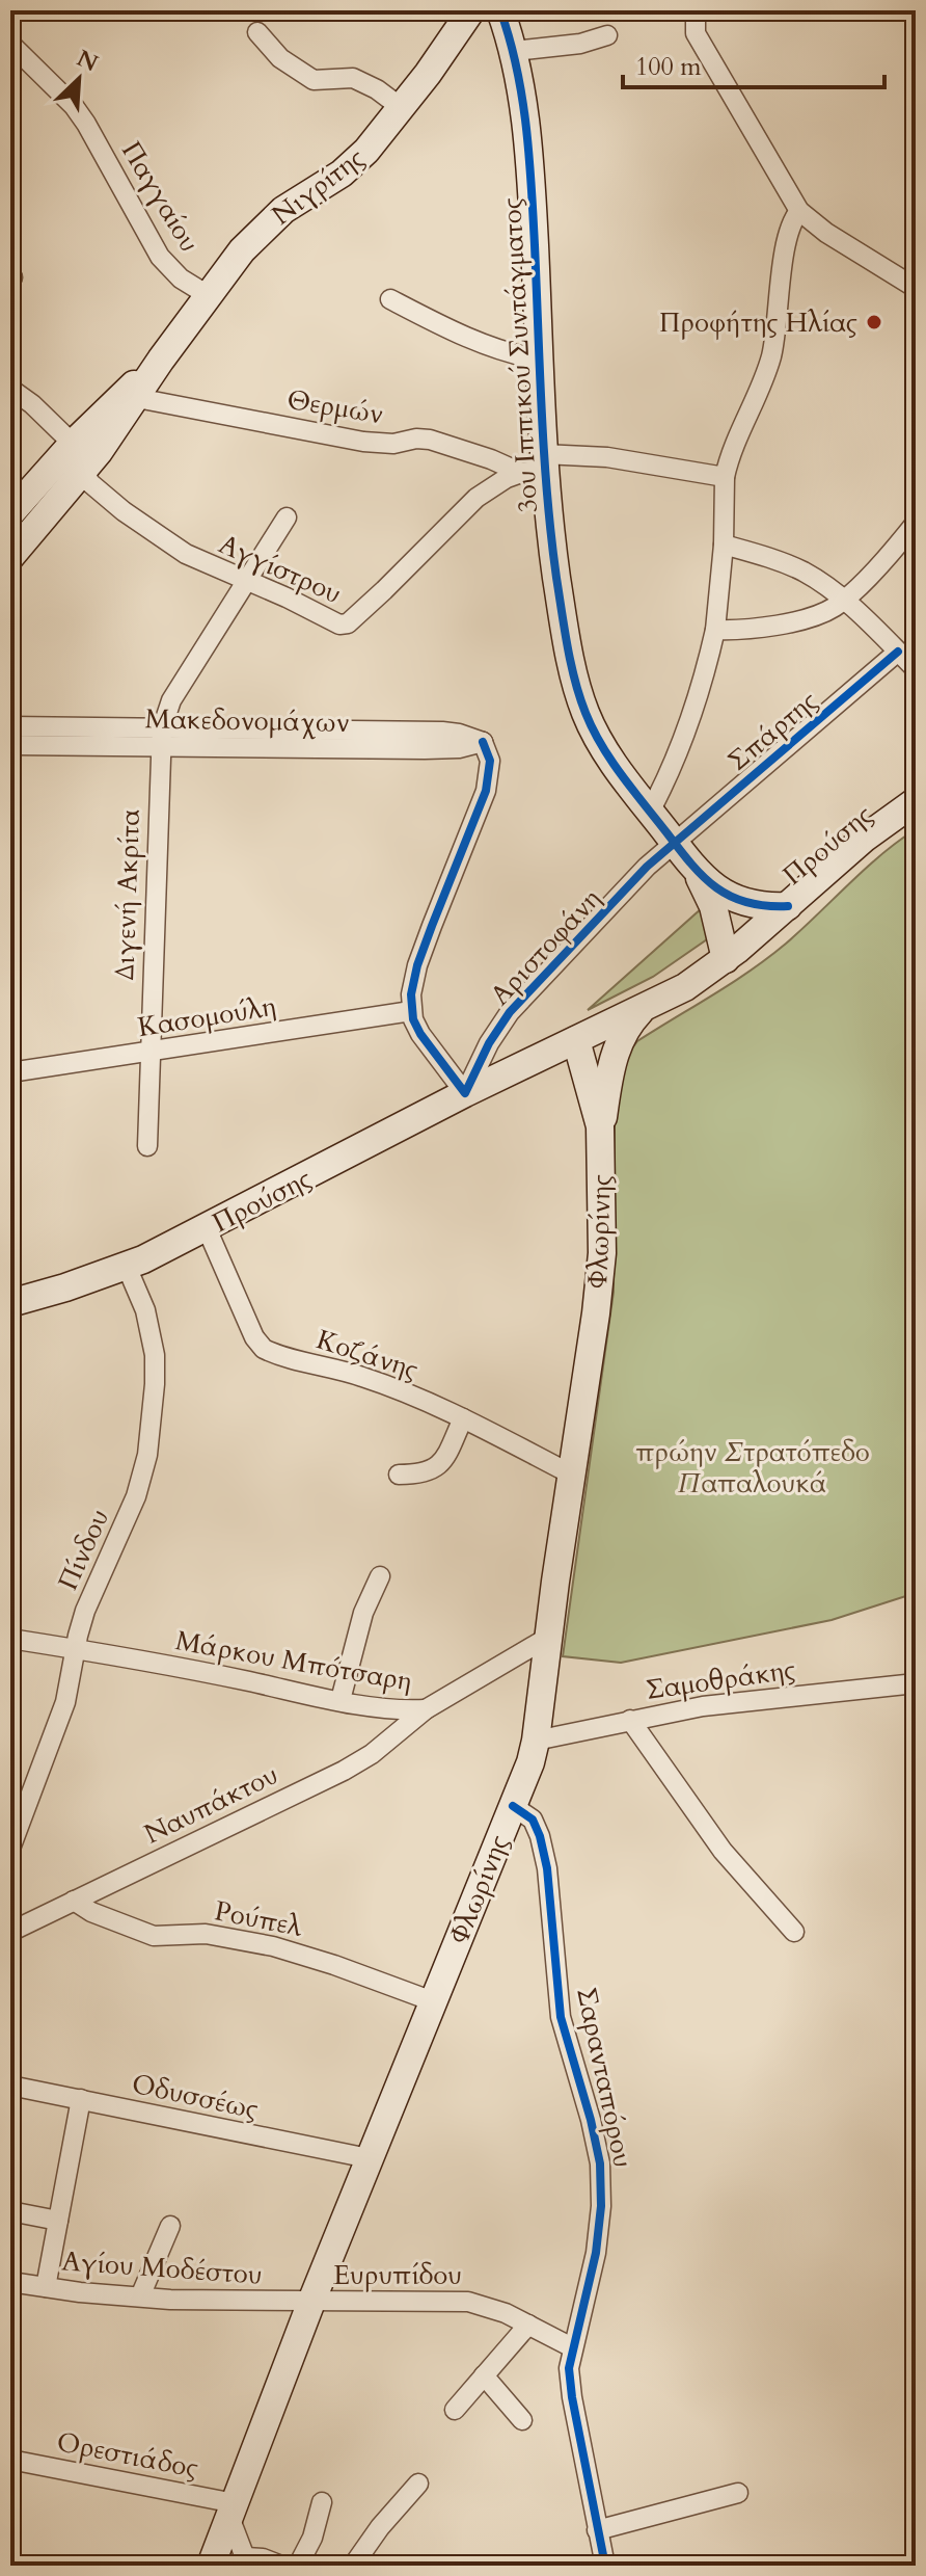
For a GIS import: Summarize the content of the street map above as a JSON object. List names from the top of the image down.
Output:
{
  "streets": {
    "main road": [
      "Νιγρίτης",
      "3ου Ιππικού Συντάγματος",
      "Προύσης",
      "Φλωρίνης"
    ],
    "street": [
      "Παγγαίου",
      "Θερμών",
      "Αγγίστρου",
      "Μακεδονομάχων",
      "Σπάρτης",
      "Διγενή Ακρίτα",
      "Αριστοφάνη",
      "Κασομούλη",
      "Κοζάνης",
      "Πίνδου",
      "Μάρκου Μπότσαρη",
      "Σαμοθράκης",
      "Ναυπάκτου",
      "Ρούπελ",
      "Σαρανταπόρου",
      "Οδυσσέως",
      "Αγίου Μοδέστου",
      "Ευρυπίδου",
      "Ορεστιάδος"
    ]
  },
  "crossings": [
    ["Νιγρίτης", "Παγγαίου"],
    ["Νιγρίτης", "Θερμών"],
    ["Νιγρίτης", "Αγγίστρου"],
    ["3ου Ιππικού Συντάγματος", "Θερμών"],
    ["3ου Ιππικού Συντάγματος", "Αγγίστρου"],
    ["3ου Ιππικού Συντάγματος", "Σπάρτης"],
    ["3ου Ιππικού Συντάγματος", "Αριστοφάνη"],
    ["Θερμών", "Αγγίστρου"],
    ["Μακεδονομάχων", "Διγενή Ακρίτα"],
    ["Σπάρτης", "Αριστοφάνη"],
    ["Προύσης", "Αριστοφάνη"],
    ["Προύσης", "Φλωρίνης"],
    ["Προύσης", "Κοζάνης"],
    ["Προύσης", "Πίνδου"],
    ["Διγενή Ακρίτα", "Κασομούλη"],
    ["Φλωρίνης", "Κοζάνης"],
    ["Φλωρίνης", "Μάρκου Μπότσαρη"],
    ["Φλωρίνης", "Σαμοθράκης"],
    ["Φλωρίνης", "Ρούπελ"],
    ["Φλωρίνης", "Σαρανταπόρου"],
    ["Φλωρίνης", "Οδυσσέως"],
    ["Φλωρίνης", "Αγίου Μοδέστου"],
    ["Φλωρίνης", "Ευρυπίδου"],
    ["Φλωρίνης", "Ορεστιάδος"],
    ["Πίνδου", "Μάρκου Μπότσαρη"],
    ["Μάρκου Μπότσαρη", "Ναυπάκτου"],
    ["Ναυπάκτου", "Ρούπελ"],
    ["Σαρανταπόρου", "Ευρυπίδου"],
    ["Αγίου Μοδέστου", "Ευρυπίδου"]
  ],
  "parks": ["πρώην Στρατόπεδο Παπαλουκά"],
  "places": ["Προφήτης Ηλίας"],
  "scale_bar": "100 m",
  "north": "top right"
}
